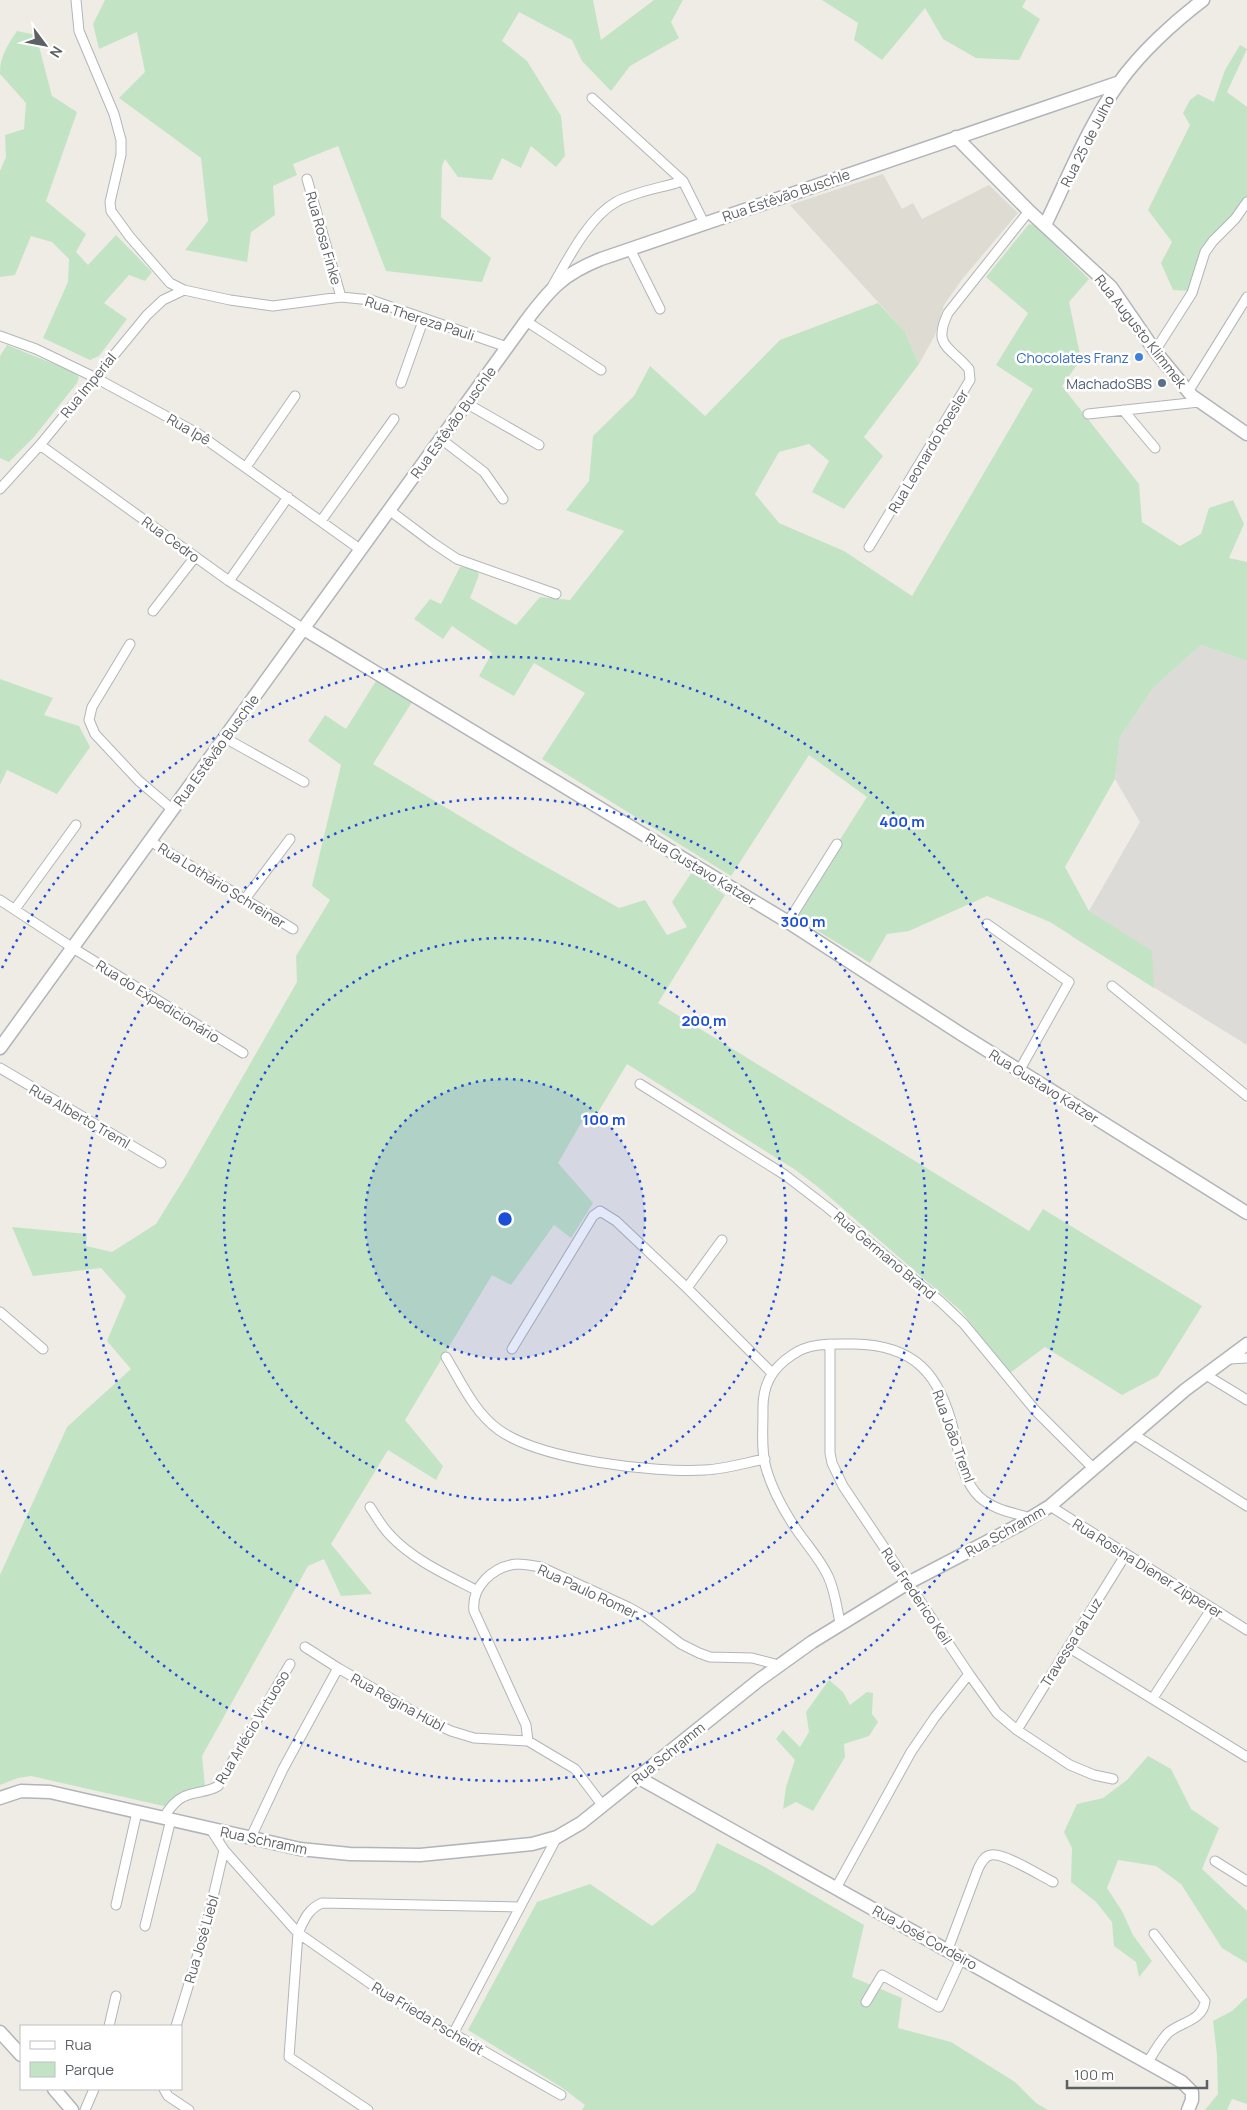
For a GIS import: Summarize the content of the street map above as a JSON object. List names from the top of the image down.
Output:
{
  "streets": {
    "street": [
      "Rua 25 de Julho",
      "Rua Estêvão Buschle",
      "Rua Rosa Finke",
      "Rua Thereza Pauli",
      "Rua Augusto Klimmek",
      "Rua Imperial",
      "Rua Ipê",
      "Rua Leonardo Roesler",
      "Rua Cedro",
      "Rua Gustavo Katzer",
      "Rua Lothário Schreiner",
      "Rua do Expedicionário",
      "Rua Alberto Treml",
      "Rua Germano Brand",
      "Rua João Treml",
      "Rua Schramm",
      "Rua Rosina Diener Zipperer",
      "Rua Paulo Romer",
      "Rua Frederico Keil",
      "Travessa da Luz",
      "Rua Regina Hübl",
      "Rua Arlécio Virtuoso",
      "Rua José Cordeiro",
      "Rua José Liebl",
      "Rua Frieda Pscheidt"
    ]
  },
  "crossings": [
    ["Rua 25 de Julho", "Rua Estêvão Buschle"],
    ["Rua 25 de Julho", "Rua Augusto Klimmek"],
    ["Rua Estêvão Buschle", "Rua Thereza Pauli"],
    ["Rua Estêvão Buschle", "Rua Augusto Klimmek"],
    ["Rua Estêvão Buschle", "Rua Ipê"],
    ["Rua Estêvão Buschle", "Rua Cedro"],
    ["Rua Estêvão Buschle", "Rua Gustavo Katzer"],
    ["Rua Estêvão Buschle", "Rua Lothário Schreiner"],
    ["Rua Estêvão Buschle", "Rua do Expedicionário"],
    ["Rua Rosa Finke", "Rua Thereza Pauli"],
    ["Rua Thereza Pauli", "Rua Imperial"],
    ["Rua Augusto Klimmek", "Rua Leonardo Roesler"],
    ["Rua Imperial", "Rua Ipê"],
    ["Rua Imperial", "Rua Cedro"],
    ["Rua Cedro", "Rua Gustavo Katzer"],
    ["Rua Germano Brand", "Rua Schramm"],
    ["Rua João Treml", "Rua Schramm"],
    ["Rua João Treml", "Rua Frederico Keil"],
    ["Rua Schramm", "Rua Rosina Diener Zipperer"],
    ["Rua Schramm", "Rua Paulo Romer"],
    ["Rua Schramm", "Rua Frederico Keil"],
    ["Rua Schramm", "Rua Regina Hübl"],
    ["Rua Schramm", "Rua Arlécio Virtuoso"],
    ["Rua Schramm", "Rua José Cordeiro"],
    ["Rua Schramm", "Rua Frieda Pscheidt"],
    ["Rua Rosina Diener Zipperer", "Travessa da Luz"],
    ["Rua Frederico Keil", "Travessa da Luz"],
    ["Rua José Liebl", "Rua Frieda Pscheidt"]
  ],
  "places": ["Chocolates Franz", "MachadoSBS"],
  "legend": ["Rua", "Parque"],
  "scale_bar": "100 m",
  "north": "bottom right",
  "rings": [
    "400 m",
    "300 m",
    "200 m",
    "100 m"
  ]
}
